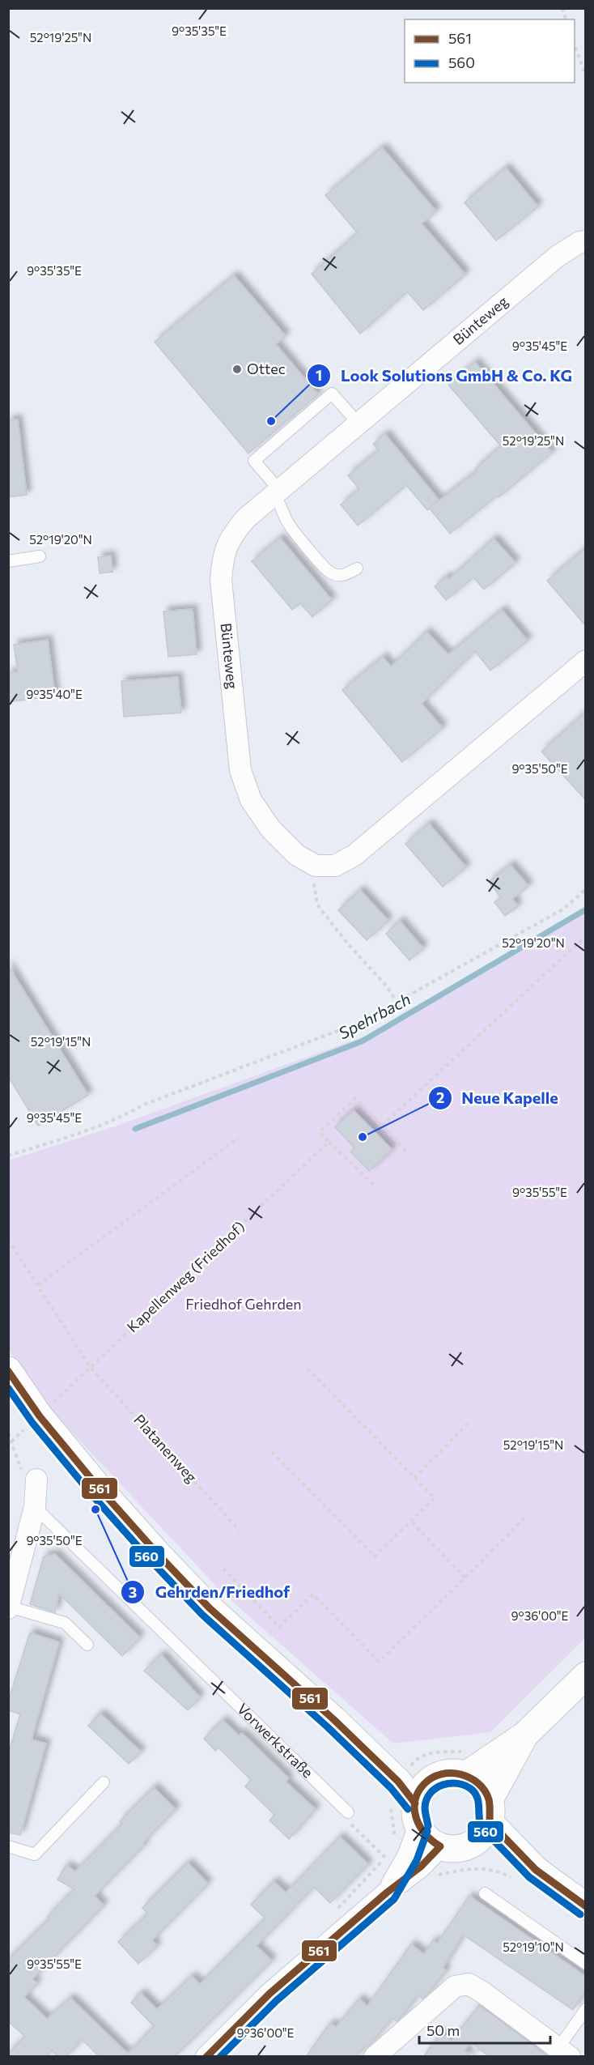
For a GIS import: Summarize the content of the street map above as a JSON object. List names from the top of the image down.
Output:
{
  "streets": {
    "street": ["Bünteweg"],
    "lane": ["Vorwerkstraße"],
    "path": ["Kapellenweg (Friedhof)", "Platanenweg"]
  },
  "crossings": [
    ["Kapellenweg (Friedhof)", "Platanenweg"]
  ],
  "water": ["Spehrbach"],
  "parks": ["Friedhof Gehrden"],
  "places": [
    "Ottec",
    "Look Solutions GmbH & Co. KG",
    "Neue Kapelle",
    "Gehrden/Friedhof"
  ],
  "lines": ["transit line 561", "transit line 560"],
  "legend": ["561", "560"],
  "scale_bar": "50 m",
  "coordinates": [
    "9°35'35\"E",
    "52°19'25\"N",
    "9°35'45\"E",
    "52°19'20\"N",
    "9°35'40\"E",
    "9°35'50\"E",
    "52°19'15\"N",
    "9°35'55\"E",
    "9°36'00\"E",
    "52°19'10\"N"
  ]
}
